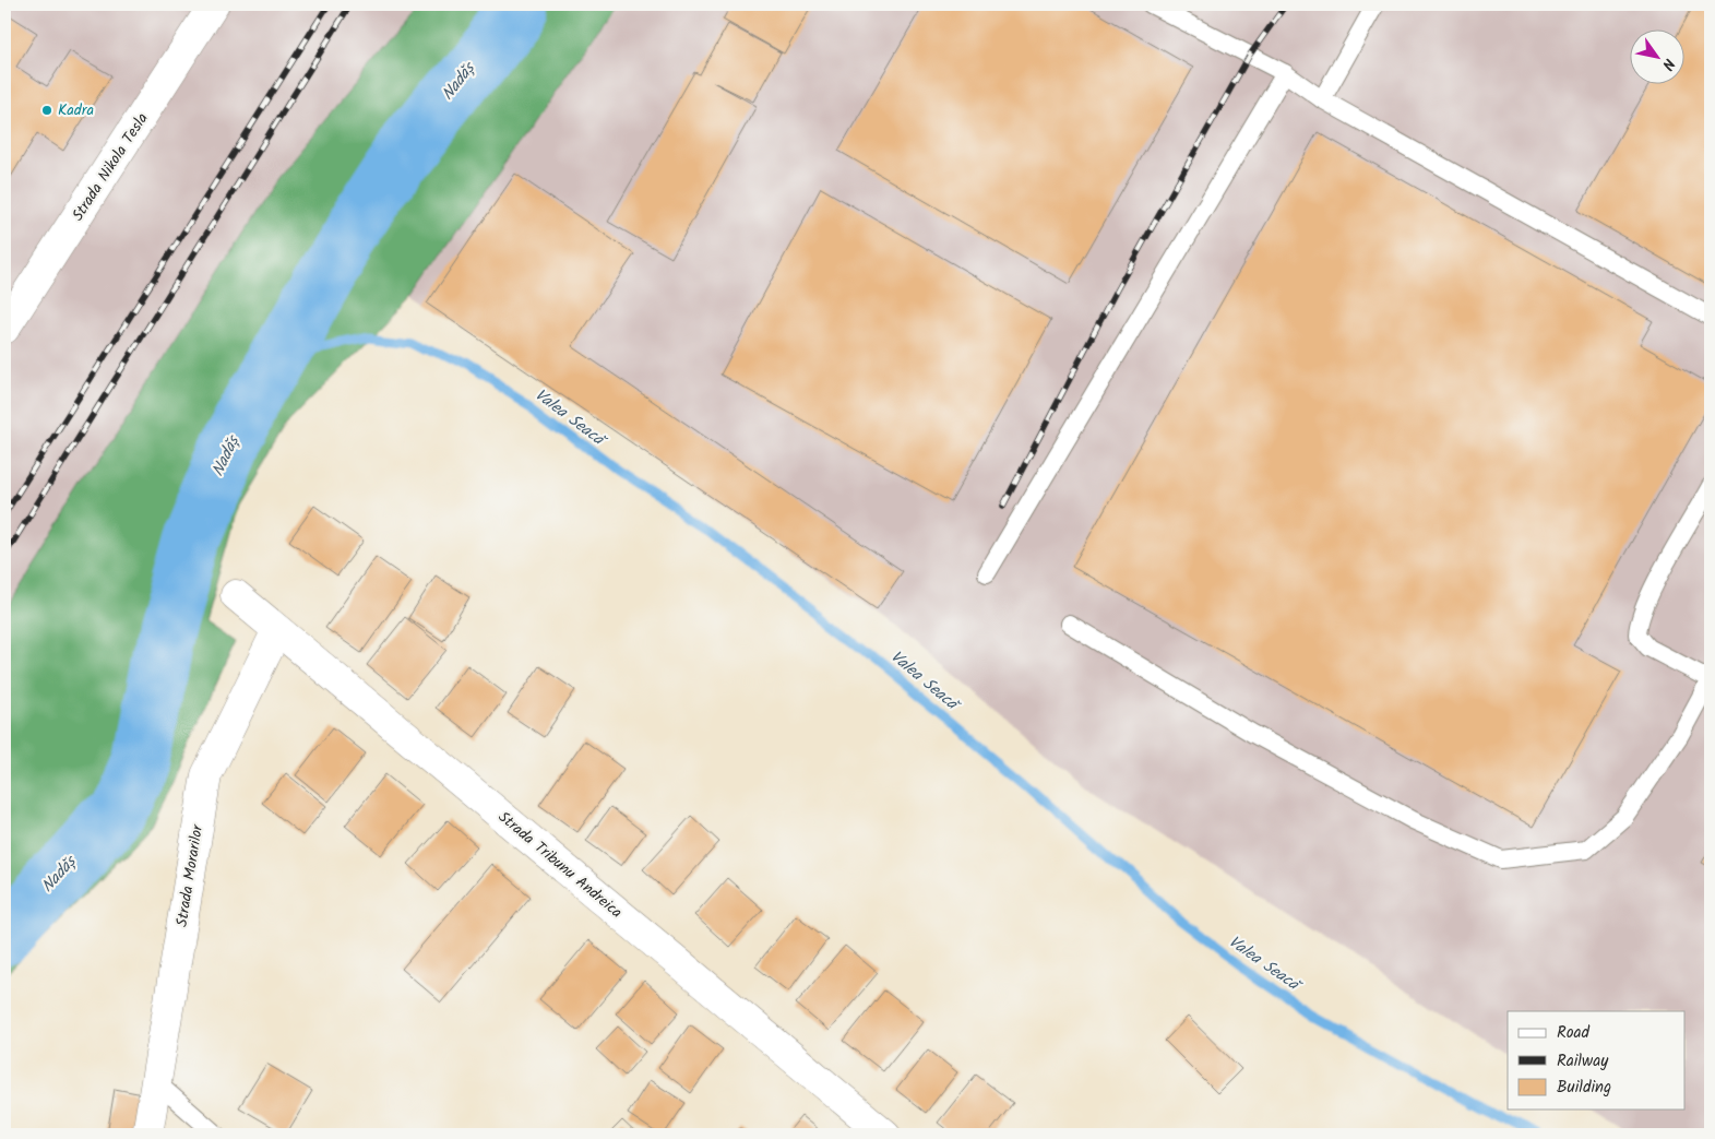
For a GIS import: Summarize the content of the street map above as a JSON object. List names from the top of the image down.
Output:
{
  "streets": {
    "street": ["Strada Nikola Tesla", "Strada Tribunu Andreica", "Strada Morarilor"]
  },
  "crossings": [
    ["Strada Tribunu Andreica", "Strada Morarilor"]
  ],
  "water": ["Nadăș", "Valea Seacă"],
  "places": ["Kadra"],
  "legend": ["Road", "Railway", "Building"],
  "north": "bottom right"
}
